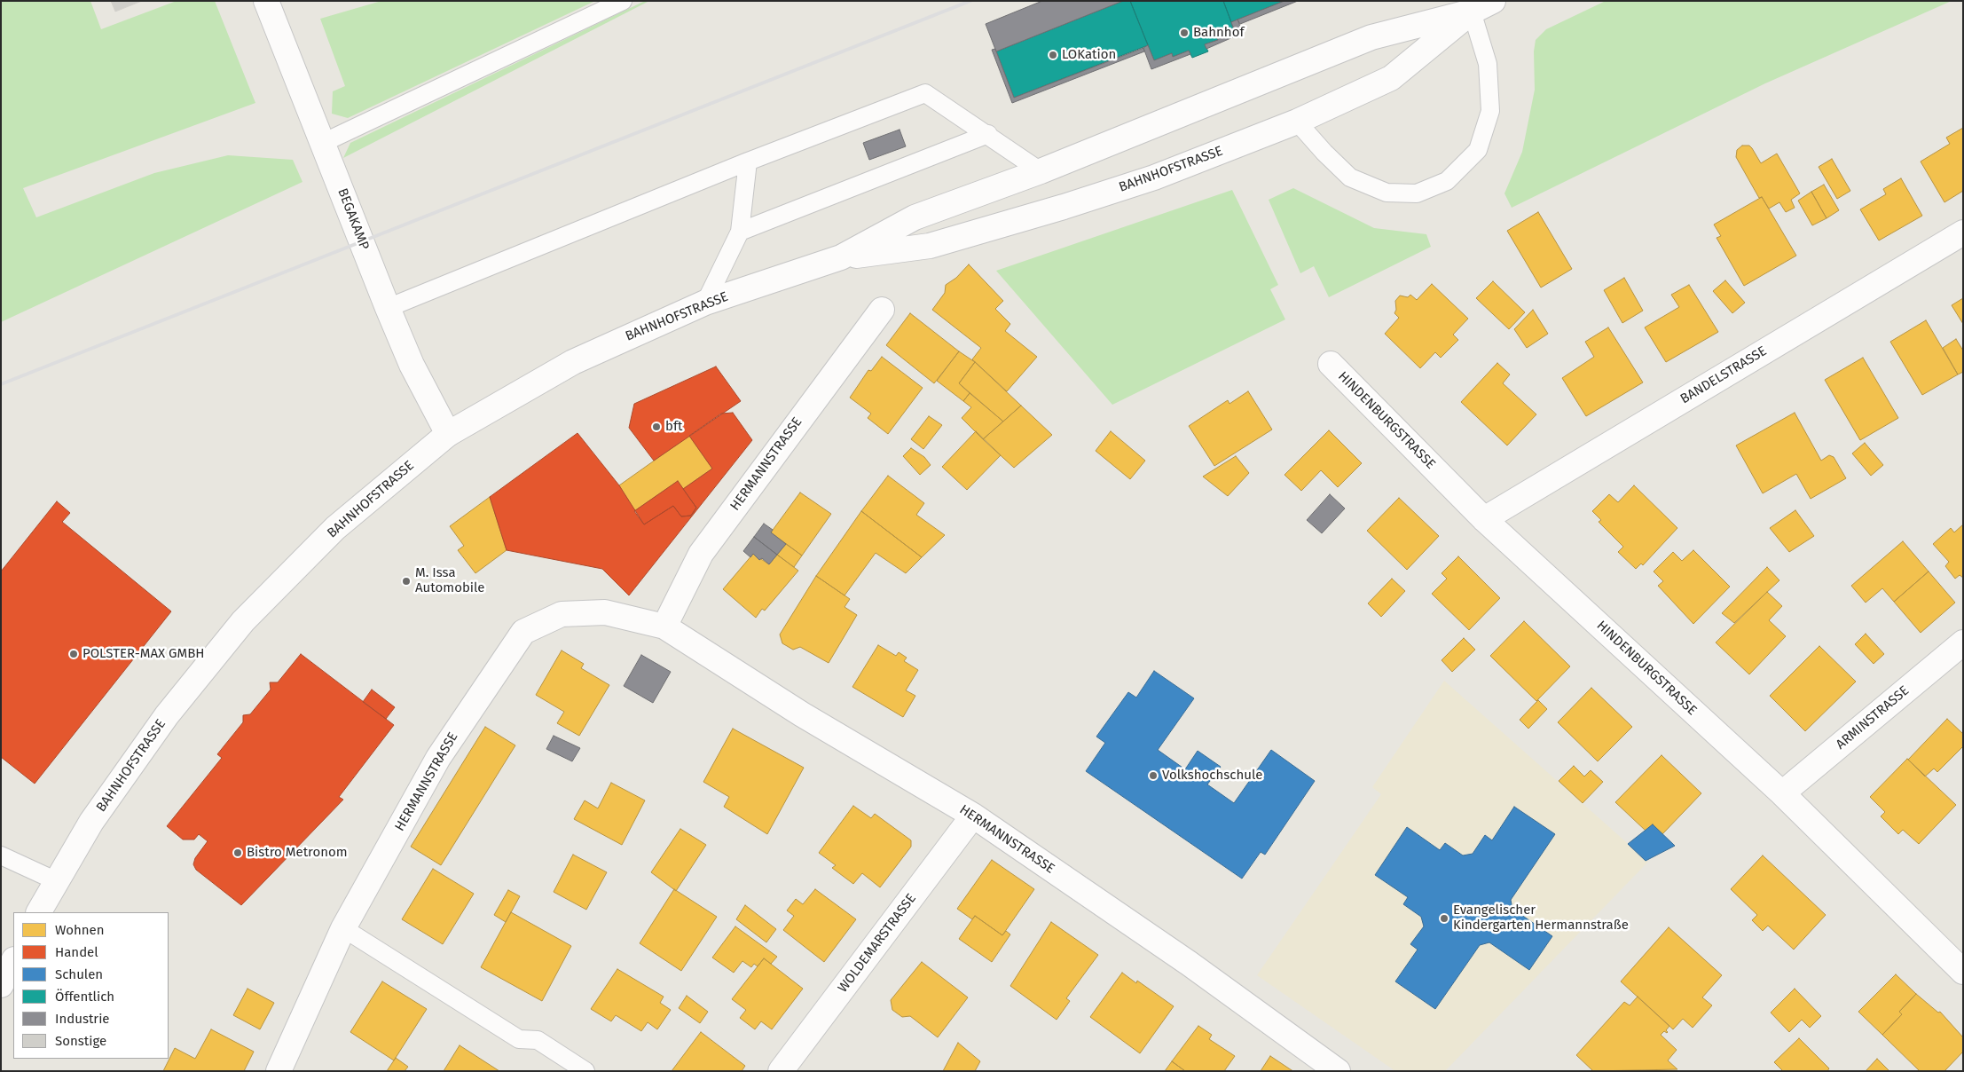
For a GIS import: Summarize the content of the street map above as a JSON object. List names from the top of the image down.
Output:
{
  "streets": {
    "street": [
      "BAHNHOFSTRASSE",
      "BEGAKAMP",
      "BANDELSTRASSE",
      "HINDENBURGSTRASSE",
      "HERMANNSTRASSE",
      "ARMINSTRASSE",
      "WOLDEMARSTRASSE"
    ]
  },
  "crossings": [
    ["BAHNHOFSTRASSE", "BEGAKAMP"],
    ["BANDELSTRASSE", "HINDENBURGSTRASSE"],
    ["HINDENBURGSTRASSE", "ARMINSTRASSE"],
    ["HERMANNSTRASSE", "WOLDEMARSTRASSE"]
  ],
  "places": [
    "Bahnhof",
    "LOKation",
    "bft",
    "M. Issa Automobile",
    "POLSTER-MAX GMBH",
    "Volkshochschule",
    "Bistro Metronom",
    "Evangelischer Kindergarten Hermannstraße"
  ],
  "legend": [
    "Wohnen",
    "Handel",
    "Schulen",
    "Öffentlich",
    "Industrie",
    "Sonstige"
  ]
}
